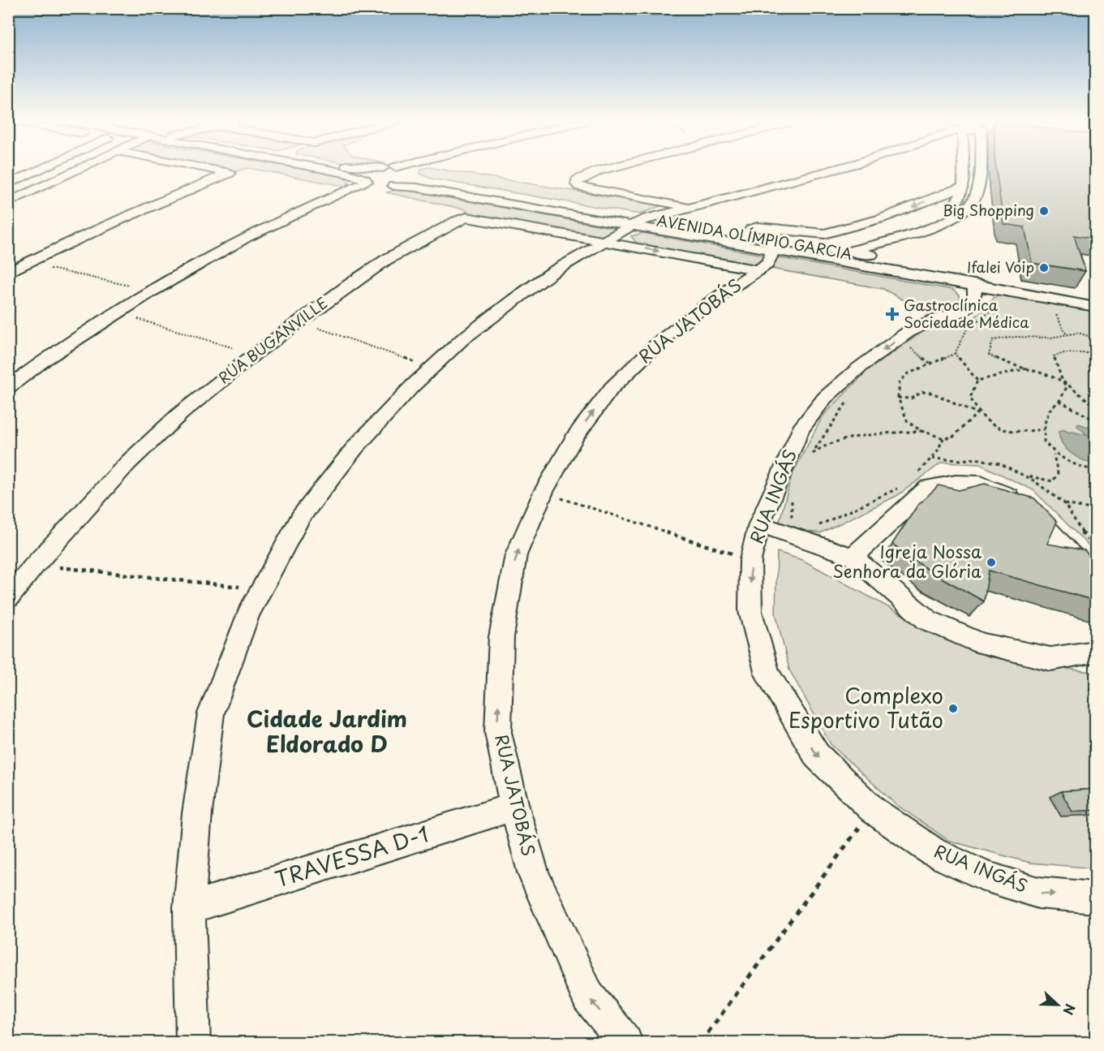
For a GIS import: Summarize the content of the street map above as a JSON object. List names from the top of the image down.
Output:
{
  "streets": {
    "street": [
      "AVENIDA OLÍMPIO GARCIA",
      "RUA JATOBÁS",
      "RUA BUGANVILLE",
      "RUA INGÁS",
      "TRAVESSA D-1"
    ]
  },
  "crossings": [
    ["AVENIDA OLÍMPIO GARCIA", "RUA JATOBÁS"],
    ["RUA JATOBÁS", "RUA BUGANVILLE"],
    ["RUA JATOBÁS", "TRAVESSA D-1"]
  ],
  "districts": ["Cidade Jardim Eldorado D"],
  "places": {
    "other": [
      "Big Shopping",
      "Ifalei Voip",
      "Igreja Nossa Senhora da Glória",
      "Complexo Esportivo Tutão"
    ],
    "health": ["Gastroclínica Sociedade Médica"]
  },
  "north": "right"
}
